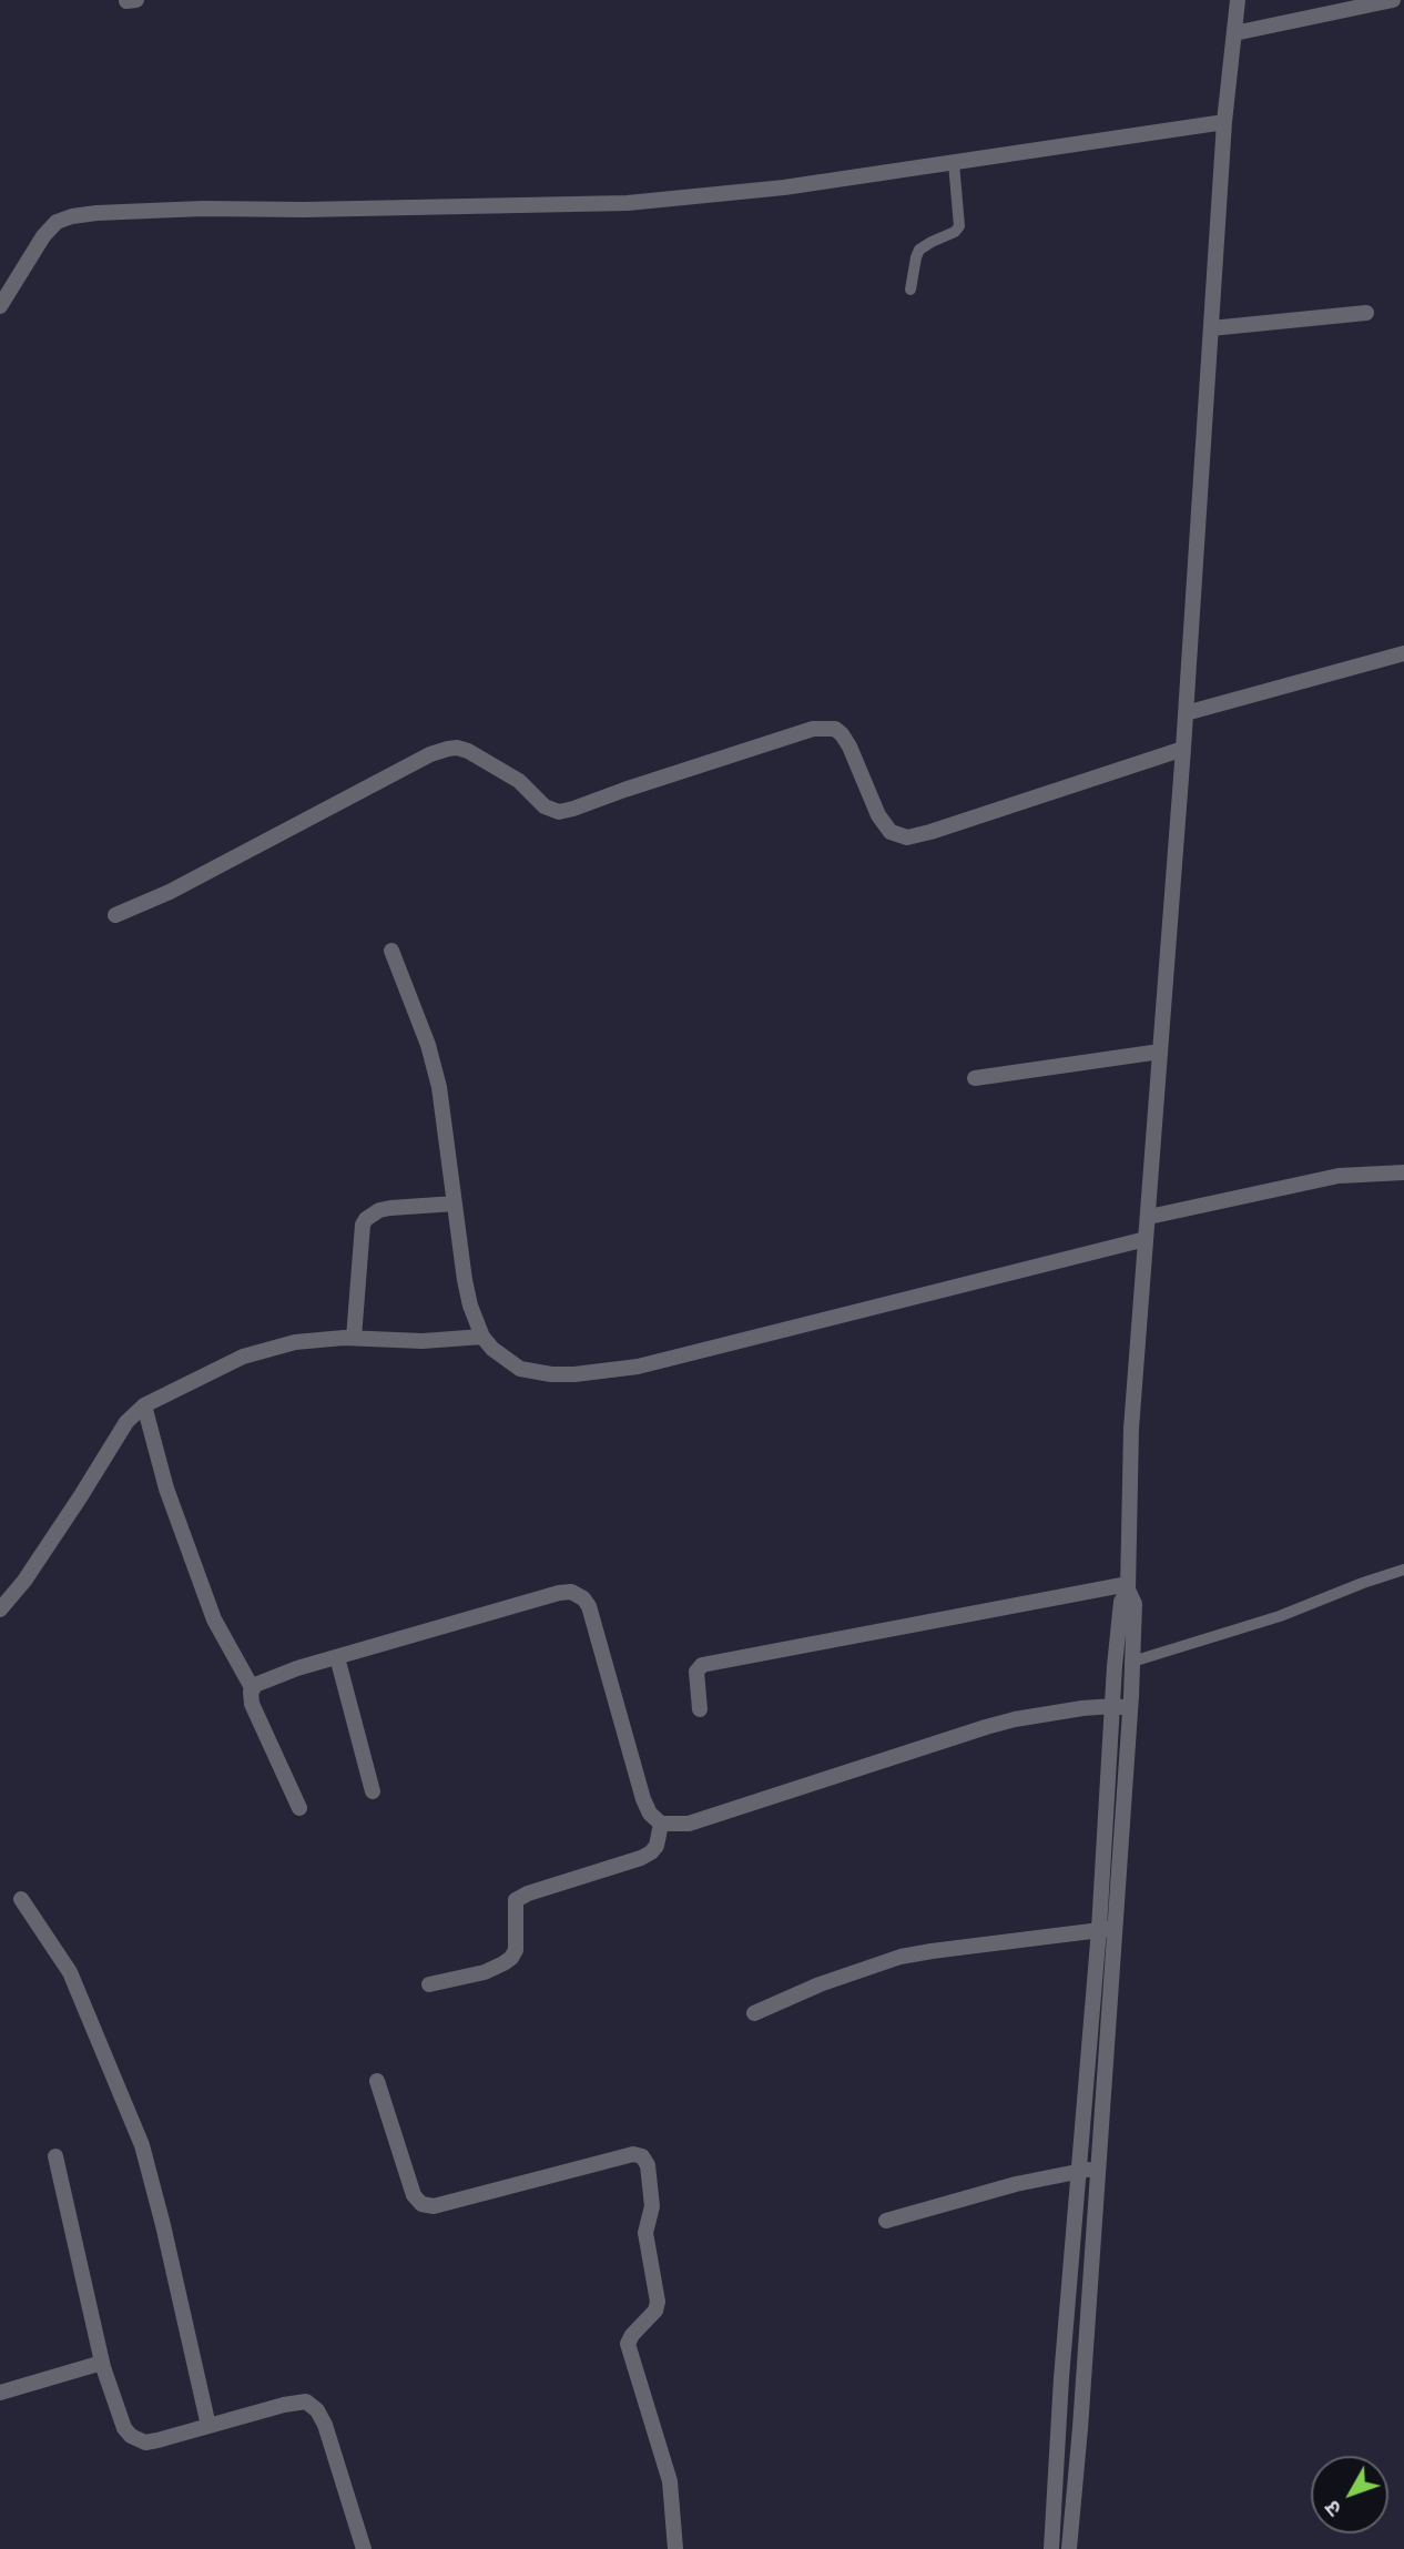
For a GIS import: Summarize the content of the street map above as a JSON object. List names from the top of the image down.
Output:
{
  "north": "bottom left"
}
